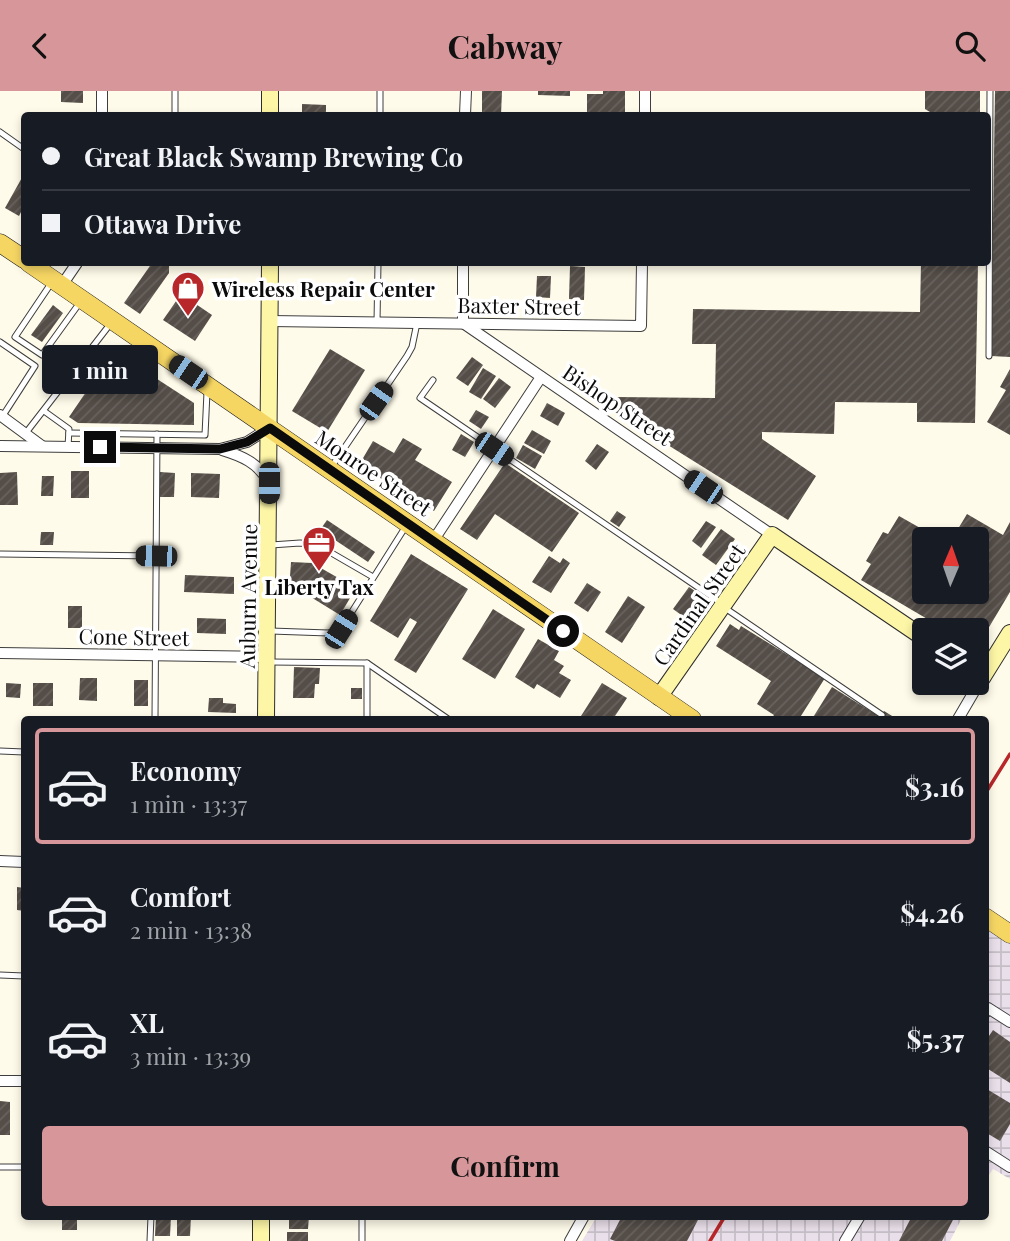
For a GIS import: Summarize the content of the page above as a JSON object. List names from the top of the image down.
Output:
{
  "streets": {
    "main road": ["Monroe Street"],
    "street": [
      "Baxter Street",
      "Bishop Street",
      "Auburn Avenue",
      "Cardinal Street",
      "Cone Street"
    ]
  },
  "crossings": [
    ["Baxter Street", "Bishop Street"],
    ["Baxter Street", "Auburn Avenue"],
    ["Bishop Street", "Cardinal Street"],
    ["Monroe Street", "Auburn Avenue"],
    ["Monroe Street", "Cardinal Street"],
    ["Auburn Avenue", "Cone Street"]
  ],
  "places": {
    "shop": ["Wireless Repair Center"],
    "office": ["Liberty Tax"]
  },
  "north": "top",
  "page": {
    "header": "Cabway",
    "banner": ["Great Black Swamp Brewing Co", "Ottawa Drive"],
    "bubble": "1 min",
    "list": [
      {
        "name": "Economy",
        "note": "1 min · 13:37",
        "value": "$3.16"
      },
      {
        "name": "Comfort",
        "note": "2 min · 13:38",
        "value": "$4.26"
      },
      {
        "name": "XL",
        "note": "3 min · 13:39",
        "value": "$5.37"
      }
    ],
    "buttons": "Confirm"
  }
}
